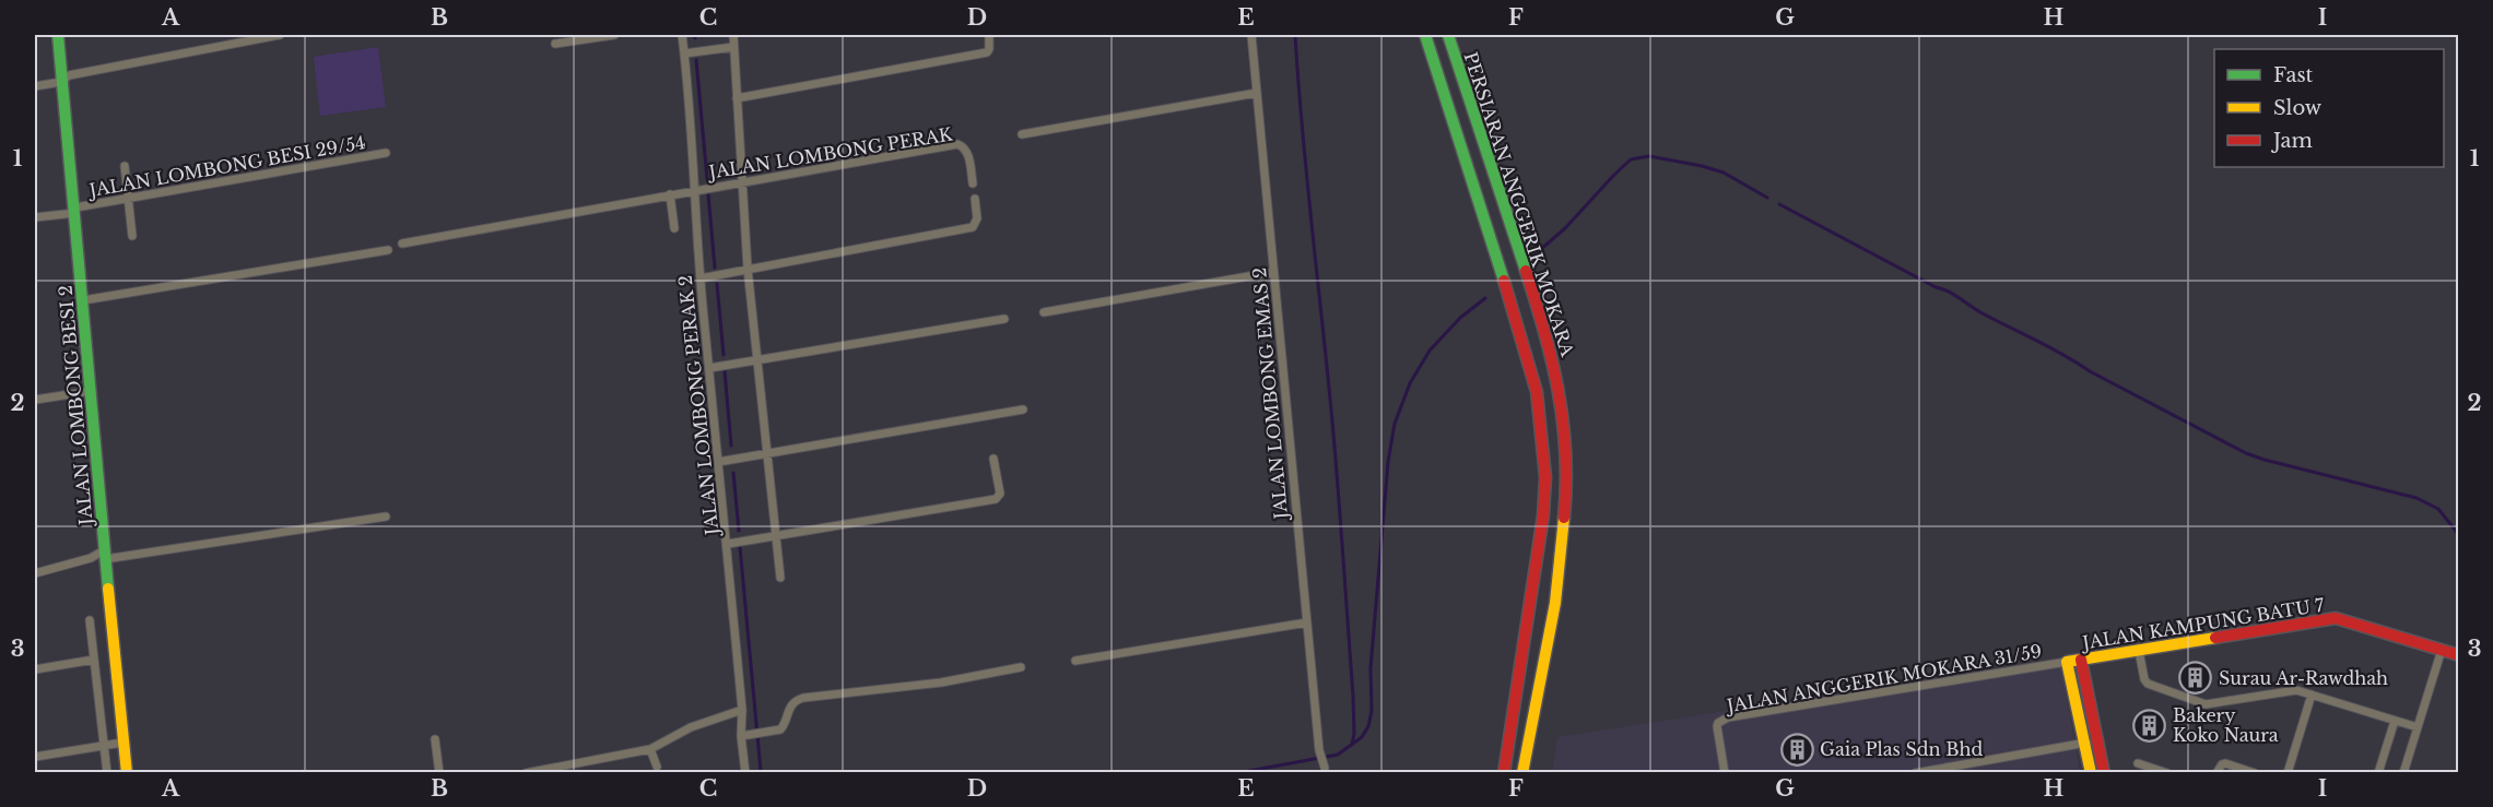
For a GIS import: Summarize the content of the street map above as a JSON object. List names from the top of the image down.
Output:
{
  "streets": {
    "main road": ["PERSIARAN ANGGERIK MOKARA", "JALAN LOMBONG BESI 2", "JALAN KAMPUNG BATU 7"],
    "street": [
      "JALAN LOMBONG PERAK",
      "JALAN LOMBONG BESI 29/54",
      "JALAN LOMBONG EMAS 2",
      "JALAN LOMBONG PERAK 2",
      "JALAN ANGGERIK MOKARA 31/59"
    ]
  },
  "crossings": [
    ["JALAN LOMBONG PERAK", "JALAN LOMBONG PERAK 2"],
    ["JALAN LOMBONG BESI 29/54", "JALAN LOMBONG BESI 2"],
    ["JALAN KAMPUNG BATU 7", "JALAN ANGGERIK MOKARA 31/59"]
  ],
  "places": {
    "building": ["Surau Ar-Rawdhah", "Bakery Koko Naura", "Gaia Plas Sdn Bhd"]
  },
  "legend": ["Fast", "Slow", "Jam"],
  "grid": {
    "columns": [
      "A",
      "B",
      "C",
      "D",
      "E",
      "F",
      "G",
      "H",
      "I"
    ],
    "rows": ["1", "2", "3"]
  }
}
